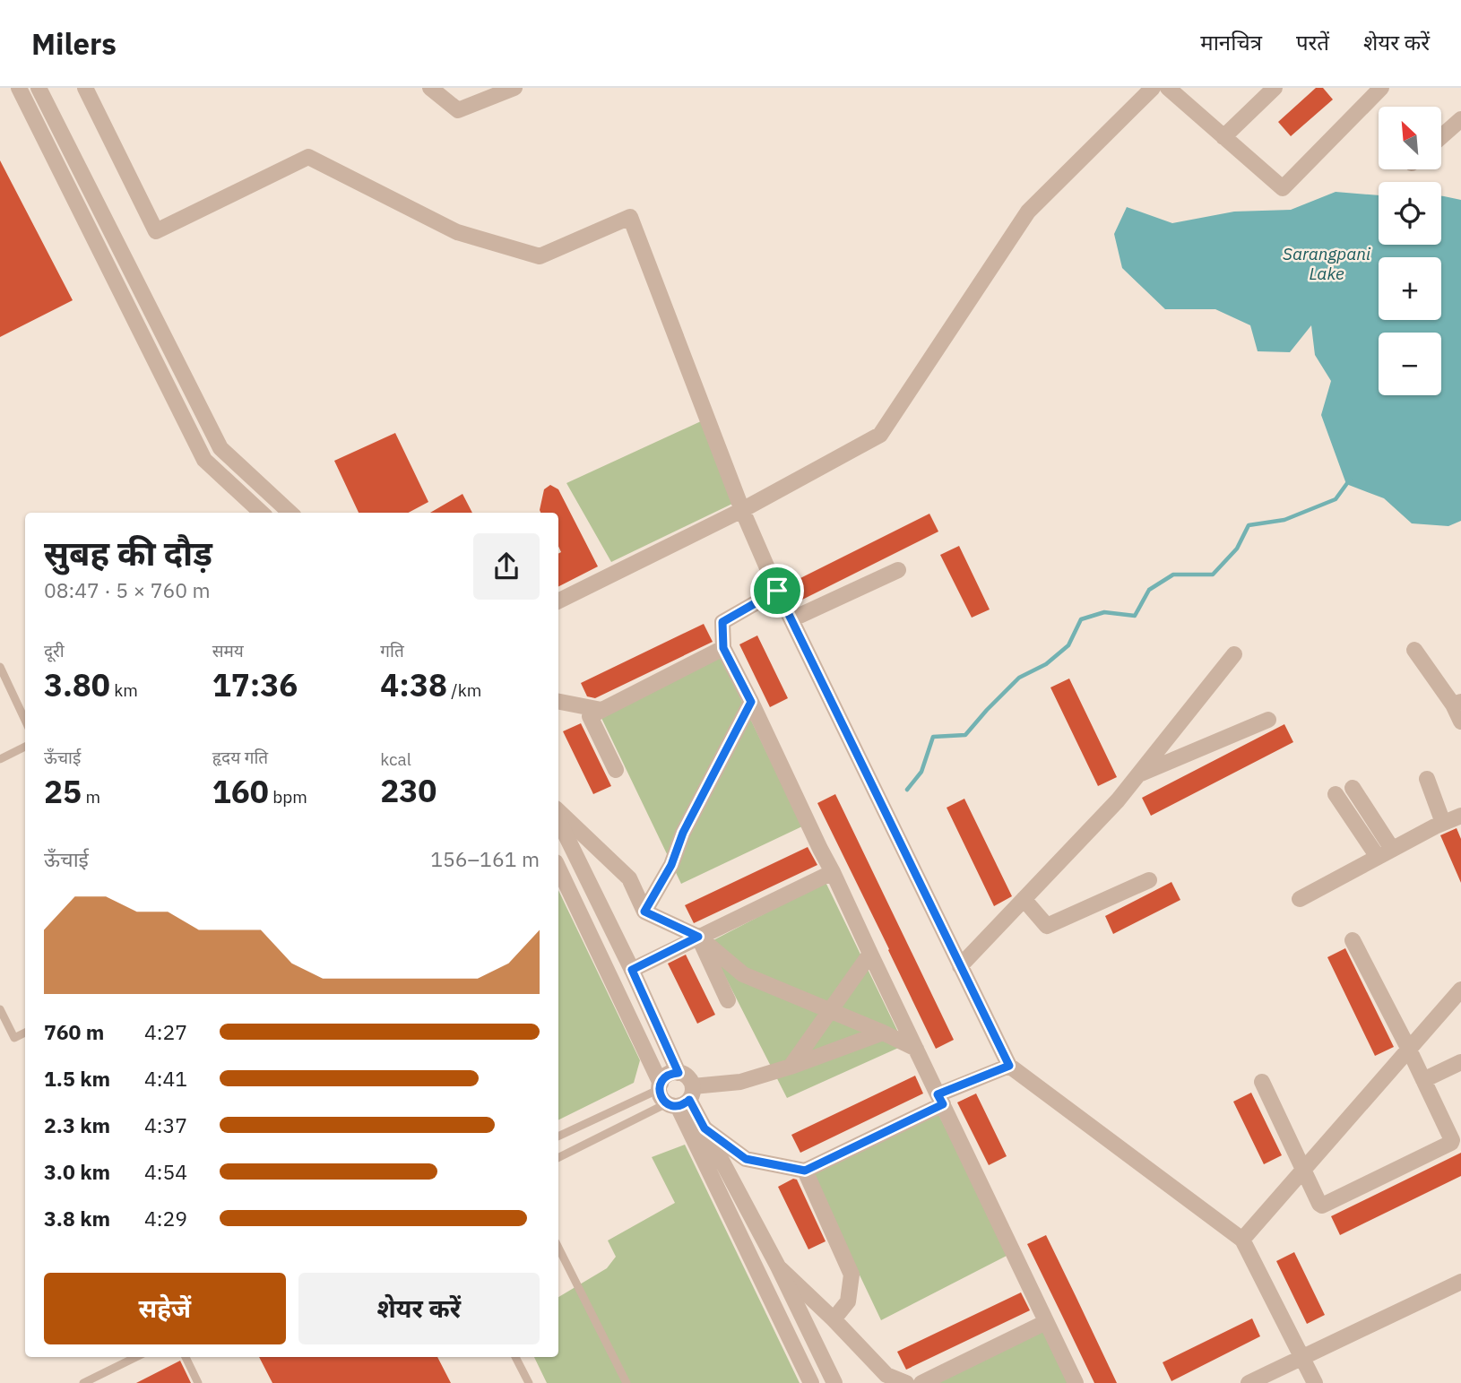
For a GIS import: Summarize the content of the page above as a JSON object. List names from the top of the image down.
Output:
{
  "water": ["Sarangpani Lake"],
  "north": "top left",
  "page": {
    "header": "Milers",
    "nav": ["मानचित्र", "परतें", "शेयर करें"],
    "map_buttons": ["+", "−"],
    "heading": ["सुबह की दौड़", "08:47 · 5 × 760 m"],
    "stats": [
      ["दूरी", "3.80 km"],
      ["समय", "17:36"],
      ["गति", "4:38 /km"],
      ["ऊँचाई", "25 m"],
      ["हृदय गति", "160 bpm"],
      ["kcal", "230"]
    ],
    "chart": ["ऊँचाई", "156–161 m"],
    "list": [
      {
        "name": "760 m",
        "note": "4:27"
      },
      {
        "name": "1.5 km",
        "note": "4:41"
      },
      {
        "name": "2.3 km",
        "note": "4:37"
      },
      {
        "name": "3.0 km",
        "note": "4:54"
      },
      {
        "name": "3.8 km",
        "note": "4:29"
      }
    ],
    "buttons": ["सहेजें", "शेयर करें"]
  }
}
